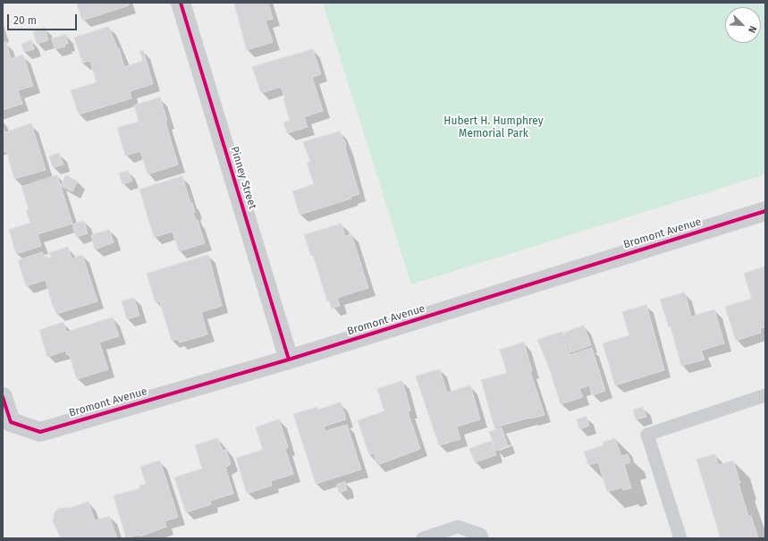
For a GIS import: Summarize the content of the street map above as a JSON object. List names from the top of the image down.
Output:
{
  "streets": {
    "street": ["Pinney Street", "Bromont Avenue"]
  },
  "crossings": [
    ["Pinney Street", "Bromont Avenue"]
  ],
  "parks": ["Hubert H. Humphrey Memorial Park"],
  "scale_bar": "20 m",
  "north": "bottom right"
}
